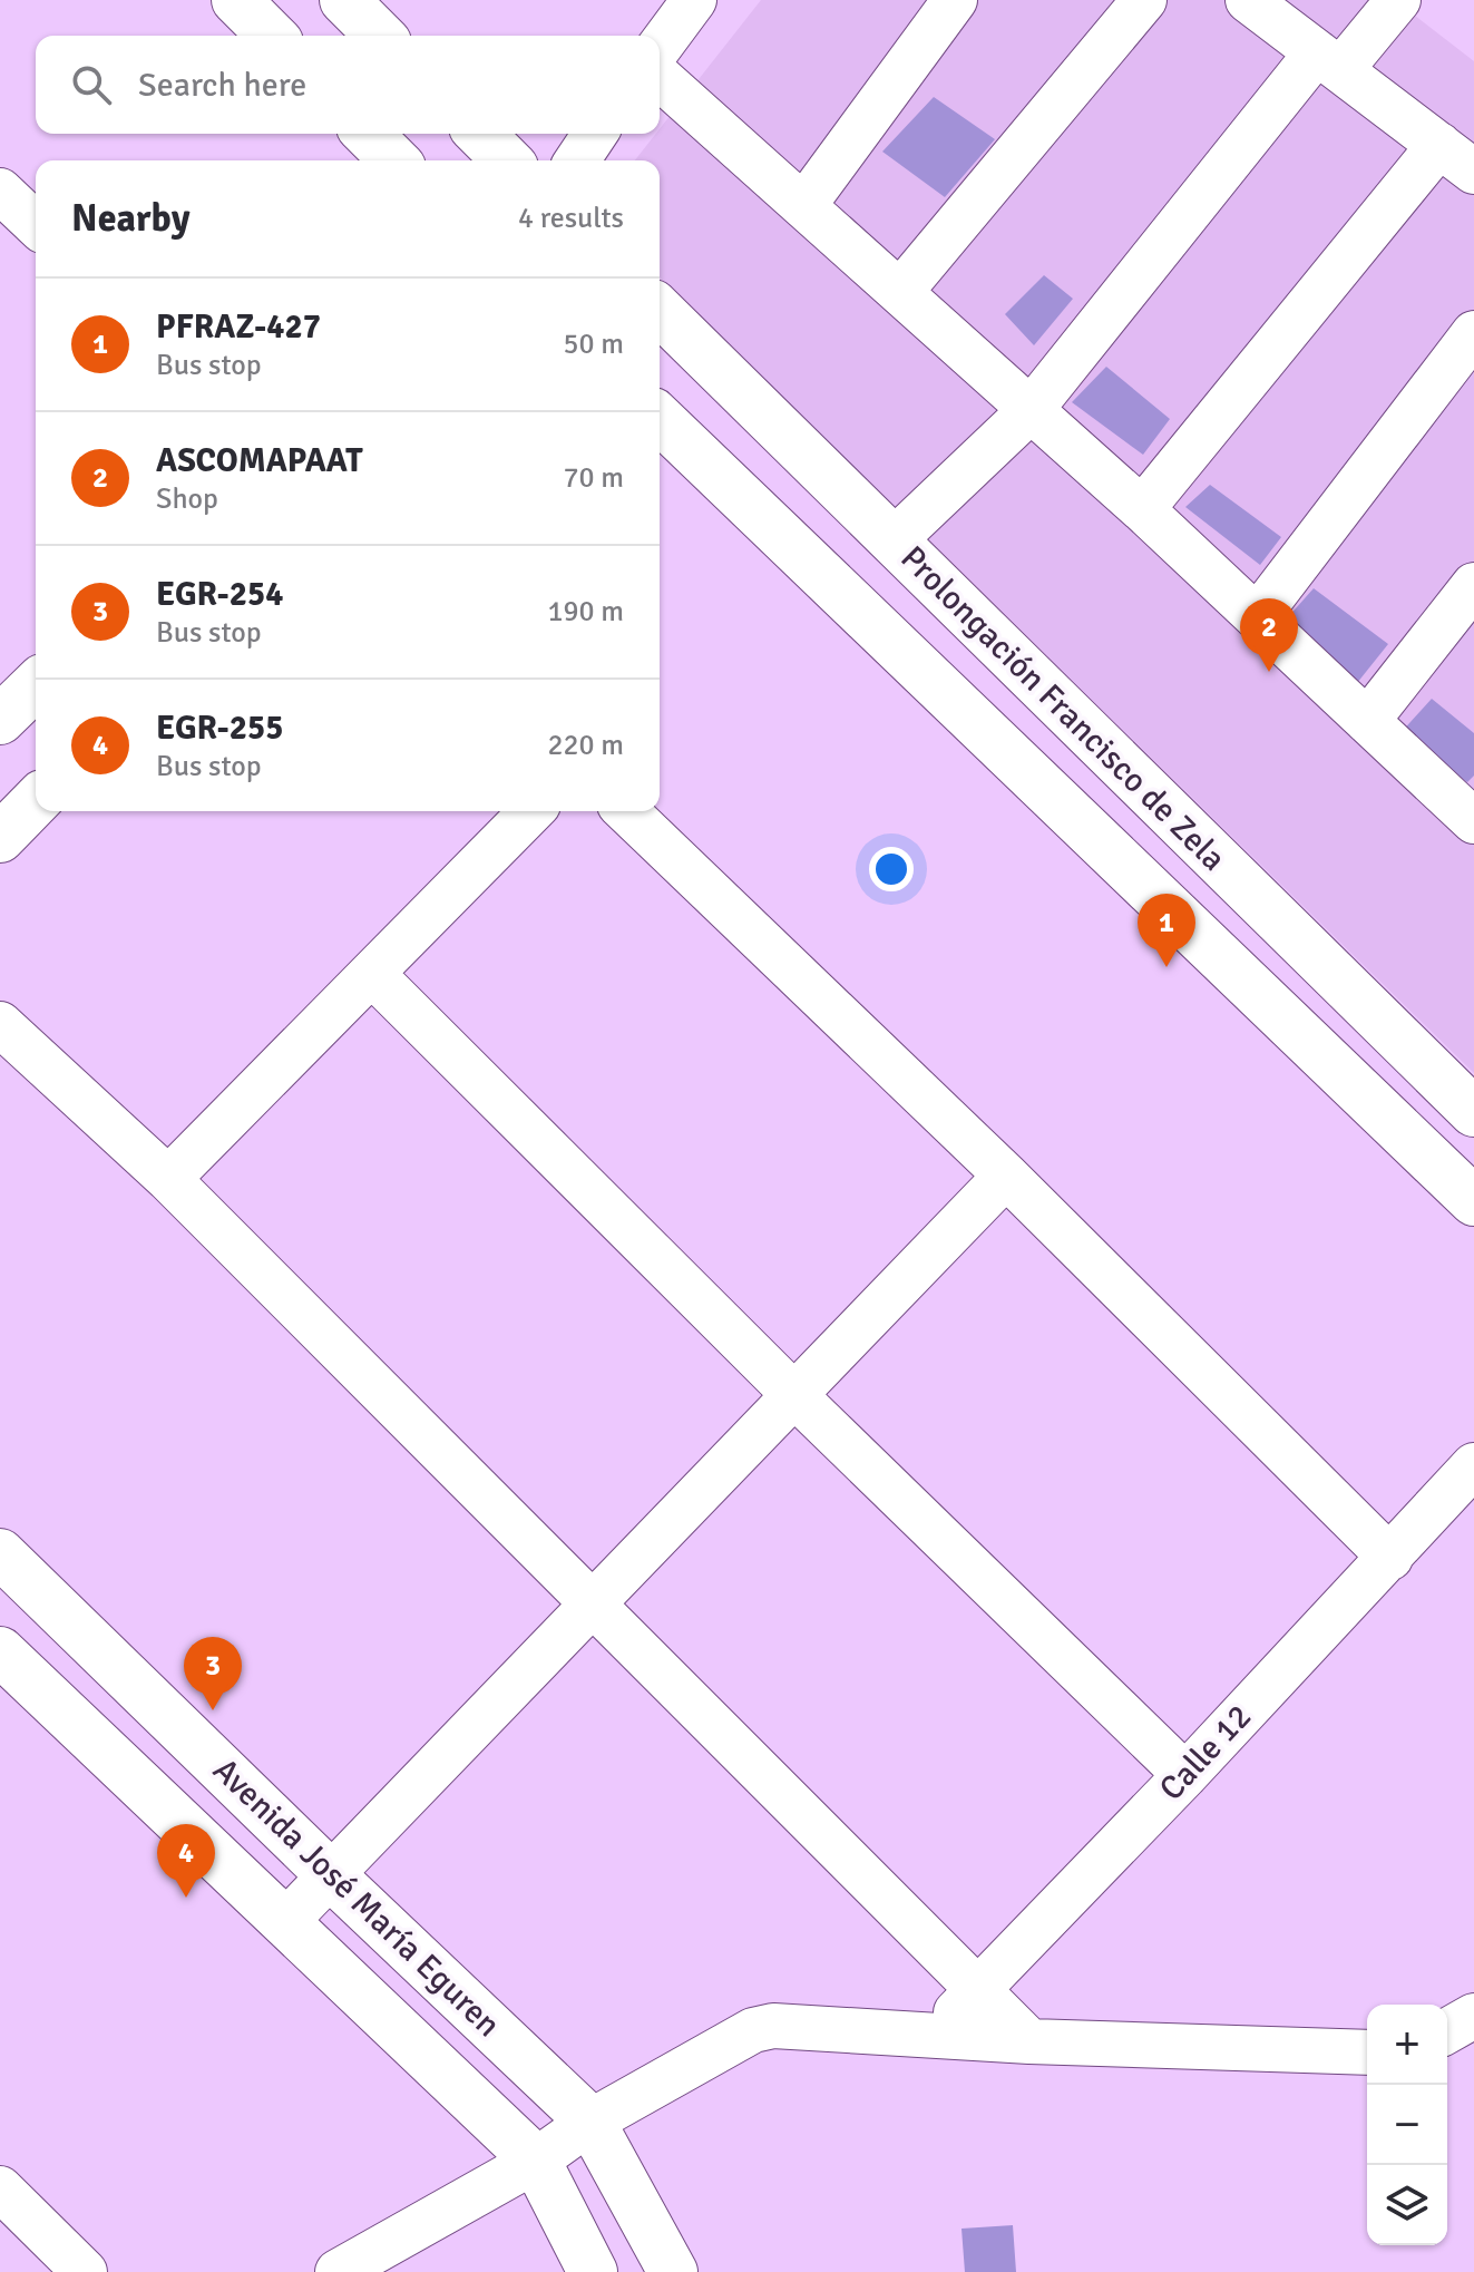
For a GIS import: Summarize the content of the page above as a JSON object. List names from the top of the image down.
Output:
{
  "streets": {
    "street": ["Prolongación Francisco de Zela", "Calle 12", "Avenida José María Eguren"]
  },
  "page": {
    "search": "Search here",
    "heading": ["Nearby", "4 results"],
    "list": [
      {
        "mark": "1",
        "name": "PFRAZ-427",
        "note": "Bus stop",
        "value": "50 m"
      },
      {
        "mark": "2",
        "name": "ASCOMAPAAT",
        "note": "Shop",
        "value": "70 m"
      },
      {
        "mark": "3",
        "name": "EGR-254",
        "note": "Bus stop",
        "value": "190 m"
      },
      {
        "mark": "4",
        "name": "EGR-255",
        "note": "Bus stop",
        "value": "220 m"
      }
    ],
    "pins": [
      "2",
      "1",
      "3",
      "4"
    ],
    "map_buttons": ["+", "−"]
  }
}
